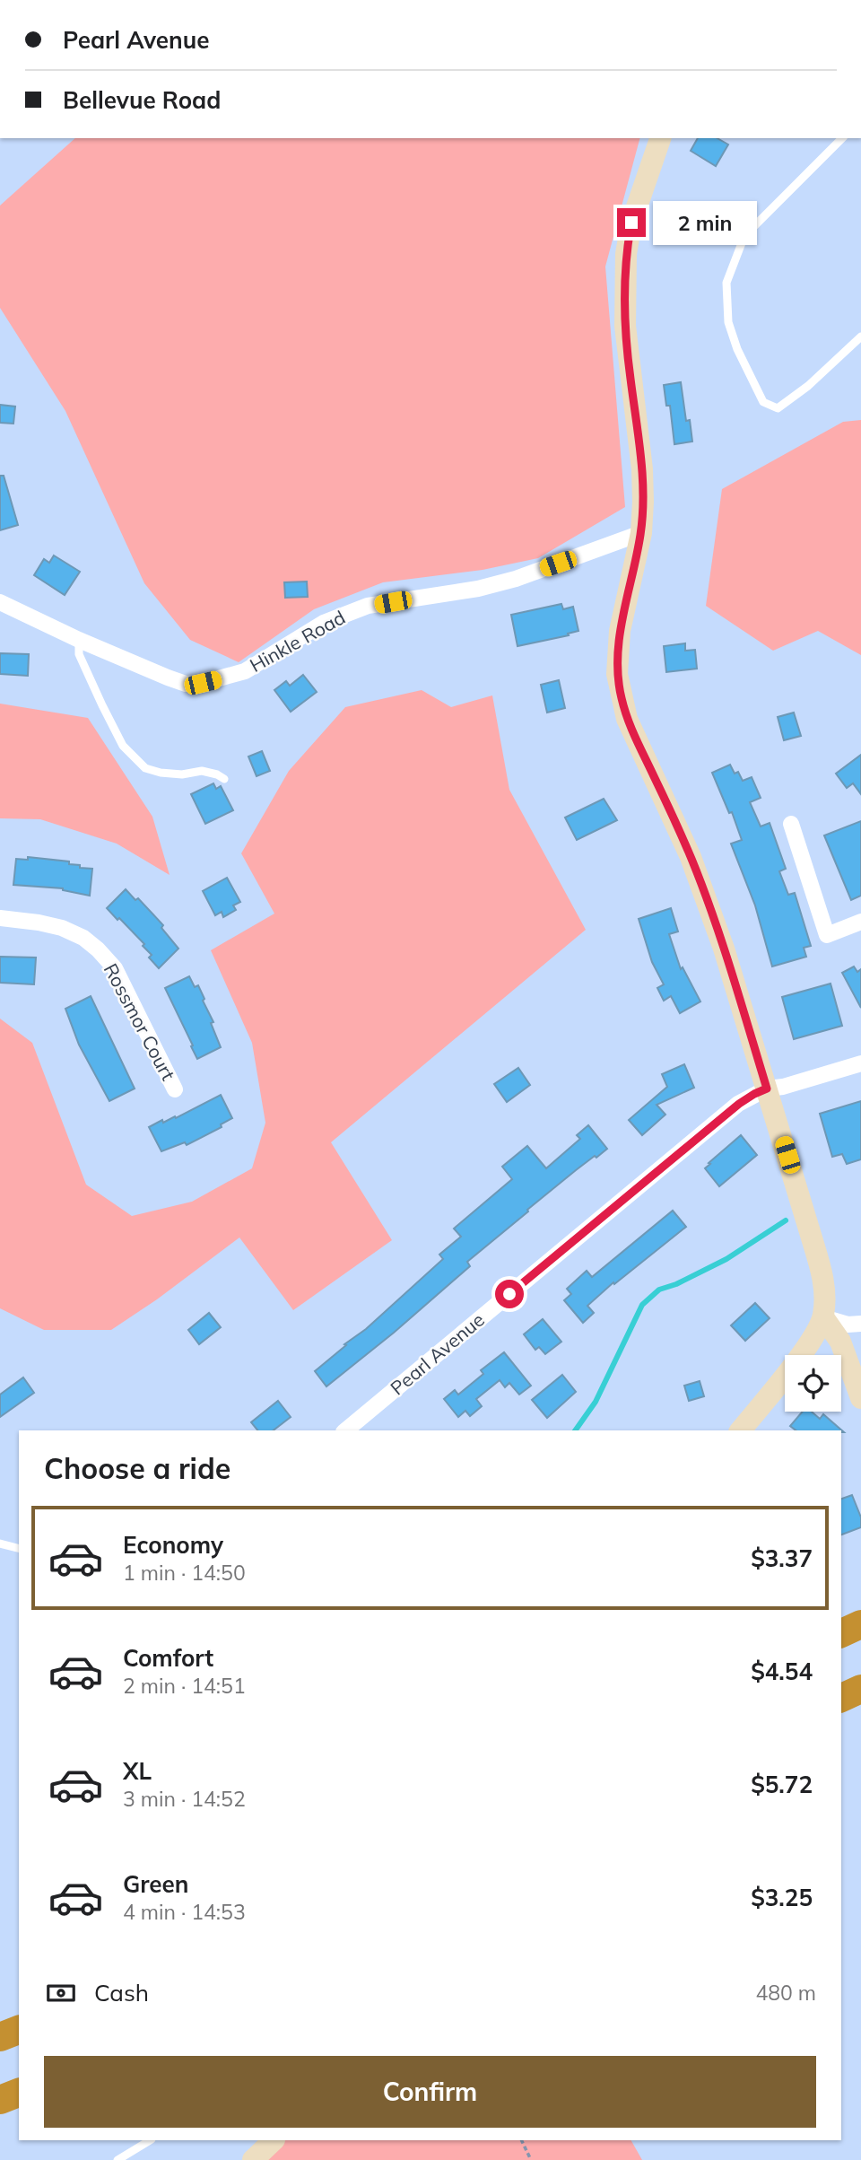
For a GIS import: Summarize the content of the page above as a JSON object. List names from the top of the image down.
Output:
{
  "streets": {
    "street": ["Hinkle Road", "Rossmor Court", "Pearl Avenue"]
  },
  "page": {
    "banner": ["Pearl Avenue", "Bellevue Road"],
    "bubble": "2 min",
    "heading": "Choose a ride",
    "list": [
      {
        "name": "Economy",
        "note": "1 min · 14:50",
        "value": "$3.37"
      },
      {
        "name": "Comfort",
        "note": "2 min · 14:51",
        "value": "$4.54"
      },
      {
        "name": "XL",
        "note": "3 min · 14:52",
        "value": "$5.72"
      },
      {
        "name": "Green",
        "note": "4 min · 14:53",
        "value": "$3.25"
      }
    ],
    "pay": ["Cash", "480 m"],
    "buttons": "Confirm"
  }
}
